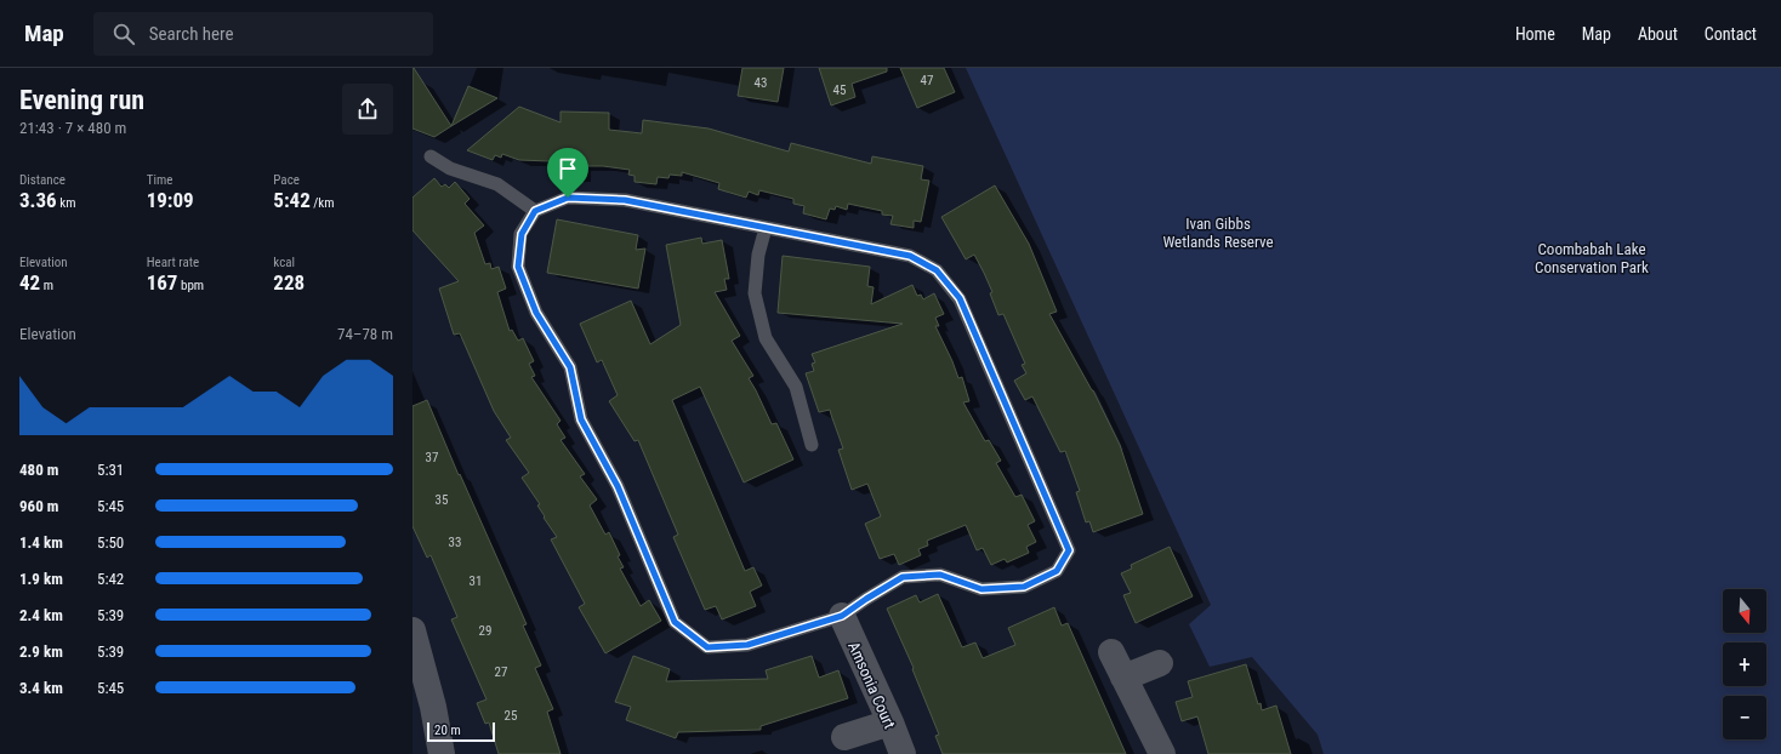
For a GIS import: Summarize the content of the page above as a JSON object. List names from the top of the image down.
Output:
{
  "streets": {
    "street": ["Amsonia Court"]
  },
  "parks": ["Ivan Gibbs Wetlands Reserve", "Coombabah Lake Conservation Park"],
  "house_numbers": [
    "47",
    "43",
    "45",
    "37",
    "35",
    "33",
    "31",
    "29",
    "27",
    "25"
  ],
  "scale_bar": "20 m",
  "north": "bottom",
  "page": {
    "header": "Map",
    "search": "Search here",
    "nav": [
      "Home",
      "Map",
      "About",
      "Contact"
    ],
    "heading": ["Evening run", "21:43 · 7 × 480 m"],
    "stats": [
      ["Distance", "3.36 km"],
      ["Time", "19:09"],
      ["Pace", "5:42 /km"],
      ["Elevation", "42 m"],
      ["Heart rate", "167 bpm"],
      ["kcal", "228"]
    ],
    "chart": ["Elevation", "74–78 m"],
    "list": [
      {
        "name": "480 m",
        "note": "5:31"
      },
      {
        "name": "960 m",
        "note": "5:45"
      },
      {
        "name": "1.4 km",
        "note": "5:50"
      },
      {
        "name": "1.9 km",
        "note": "5:42"
      },
      {
        "name": "2.4 km",
        "note": "5:39"
      },
      {
        "name": "2.9 km",
        "note": "5:39"
      },
      {
        "name": "3.4 km",
        "note": "5:45"
      }
    ],
    "map_buttons": ["+", "−"],
    "scale": "20 m"
  }
}
